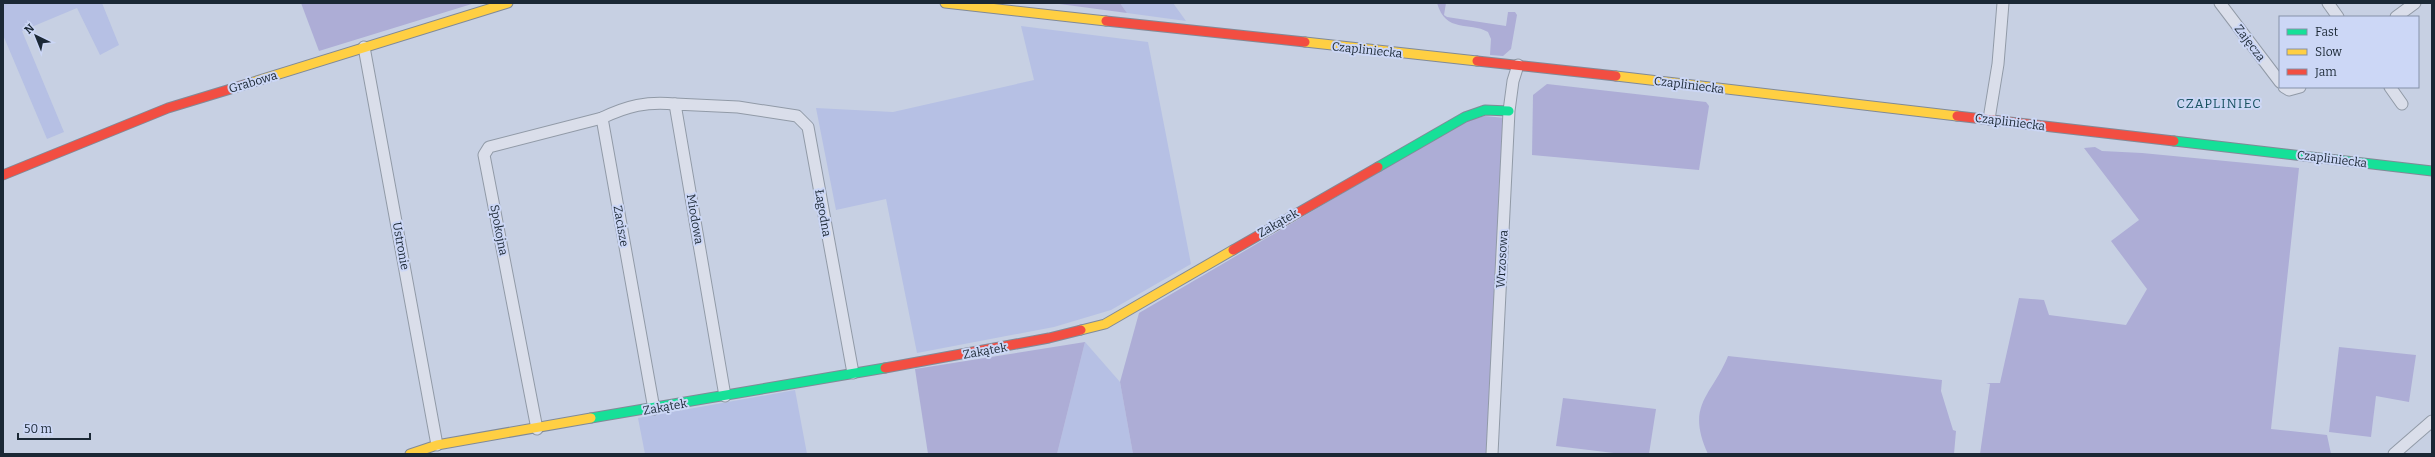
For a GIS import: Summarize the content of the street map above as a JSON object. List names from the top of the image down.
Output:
{
  "streets": {
    "street": [
      "Zajęcza",
      "Czapliniecka",
      "Grabowa",
      "Łagodna",
      "Miodowa",
      "Zakątek",
      "Zacisze",
      "Spokojna",
      "Ustronie",
      "Wrzosowa"
    ]
  },
  "crossings": [
    ["Czapliniecka", "Wrzosowa"],
    ["Grabowa", "Ustronie"],
    ["Łagodna", "Miodowa"],
    ["Łagodna", "Zakątek"],
    ["Miodowa", "Zakątek"],
    ["Zakątek", "Zacisze"],
    ["Zakątek", "Spokojna"],
    ["Zakątek", "Ustronie"],
    ["Zakątek", "Wrzosowa"],
    ["Zacisze", "Spokojna"]
  ],
  "districts": ["CZAPLINIEC"],
  "legend": ["Fast", "Slow", "Jam"],
  "scale_bar": "50 m",
  "north": "top left"
}
